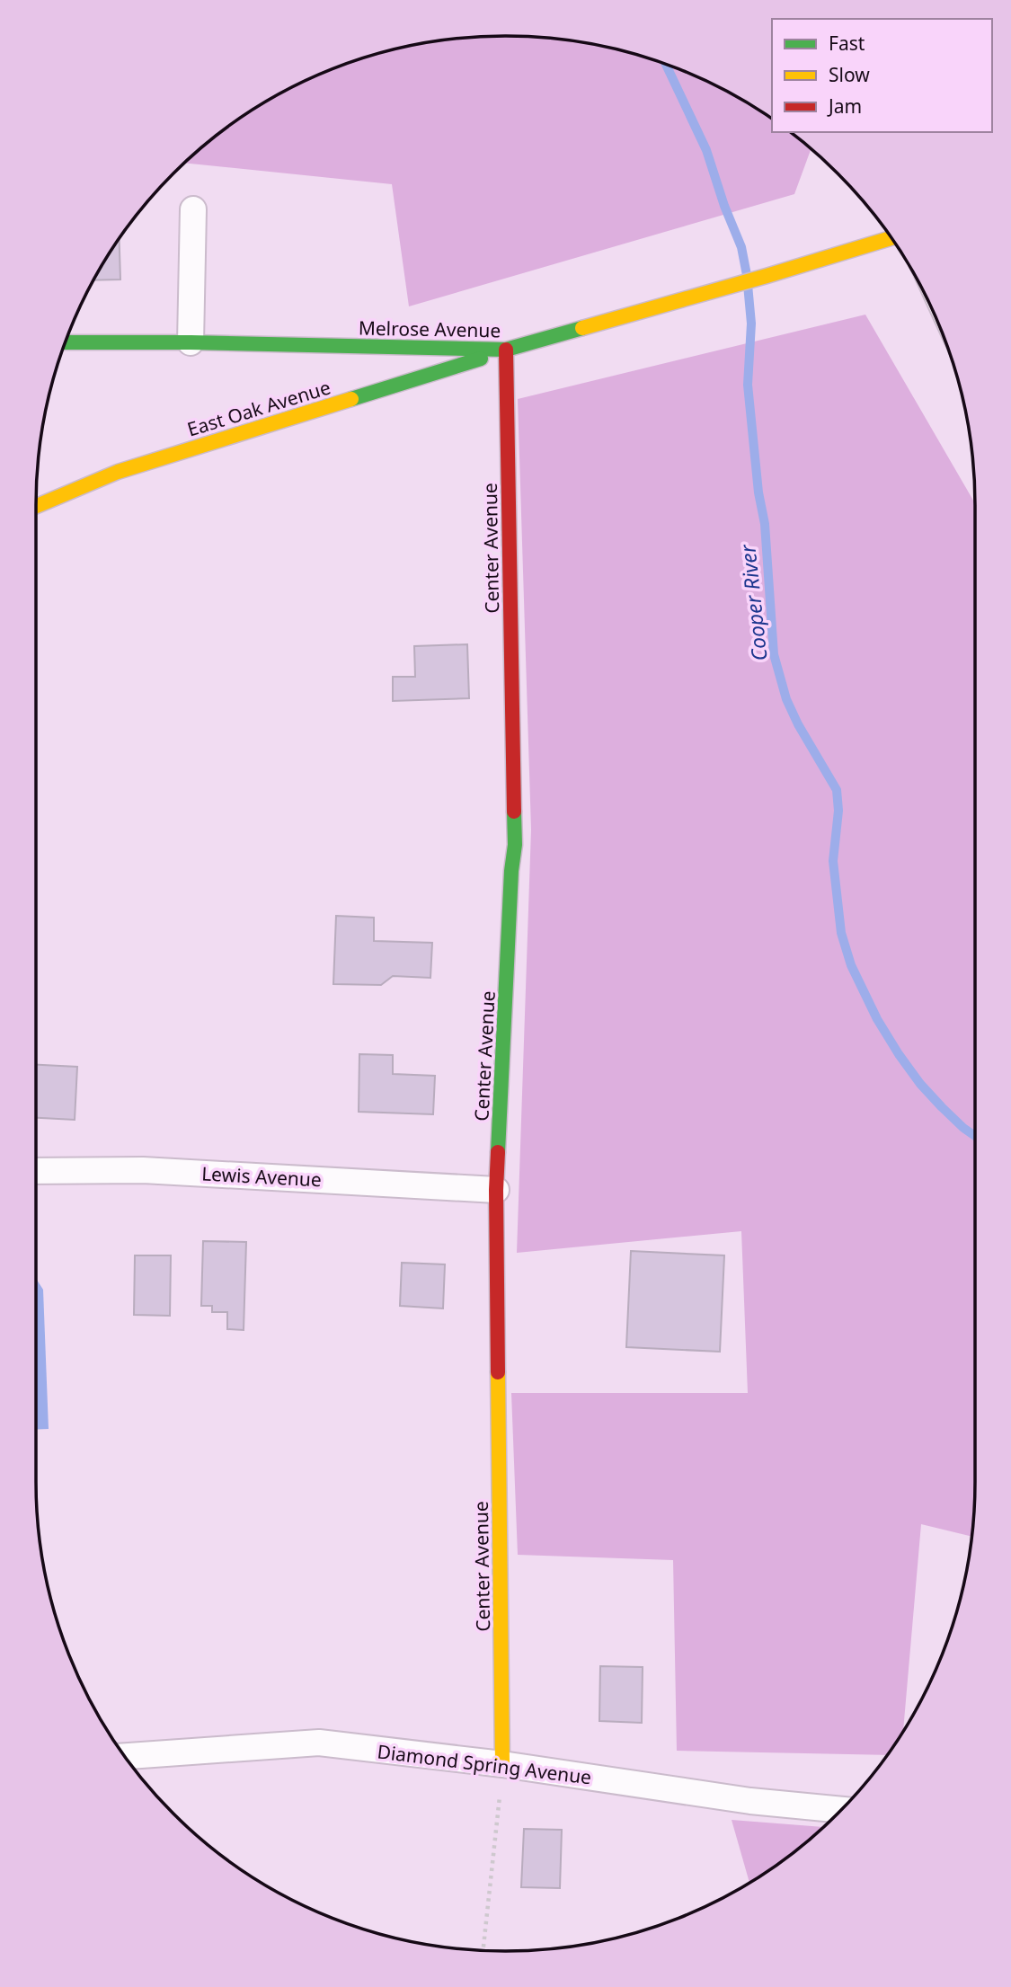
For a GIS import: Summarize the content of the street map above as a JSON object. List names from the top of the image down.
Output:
{
  "streets": {
    "street": [
      "Melrose Avenue",
      "East Oak Avenue",
      "Center Avenue",
      "Lewis Avenue",
      "Diamond Spring Avenue"
    ]
  },
  "crossings": [
    ["Melrose Avenue", "East Oak Avenue"],
    ["Melrose Avenue", "Center Avenue"],
    ["East Oak Avenue", "Center Avenue"],
    ["Center Avenue", "Lewis Avenue"],
    ["Center Avenue", "Diamond Spring Avenue"]
  ],
  "water": ["Cooper River"],
  "legend": ["Fast", "Slow", "Jam"]
}
